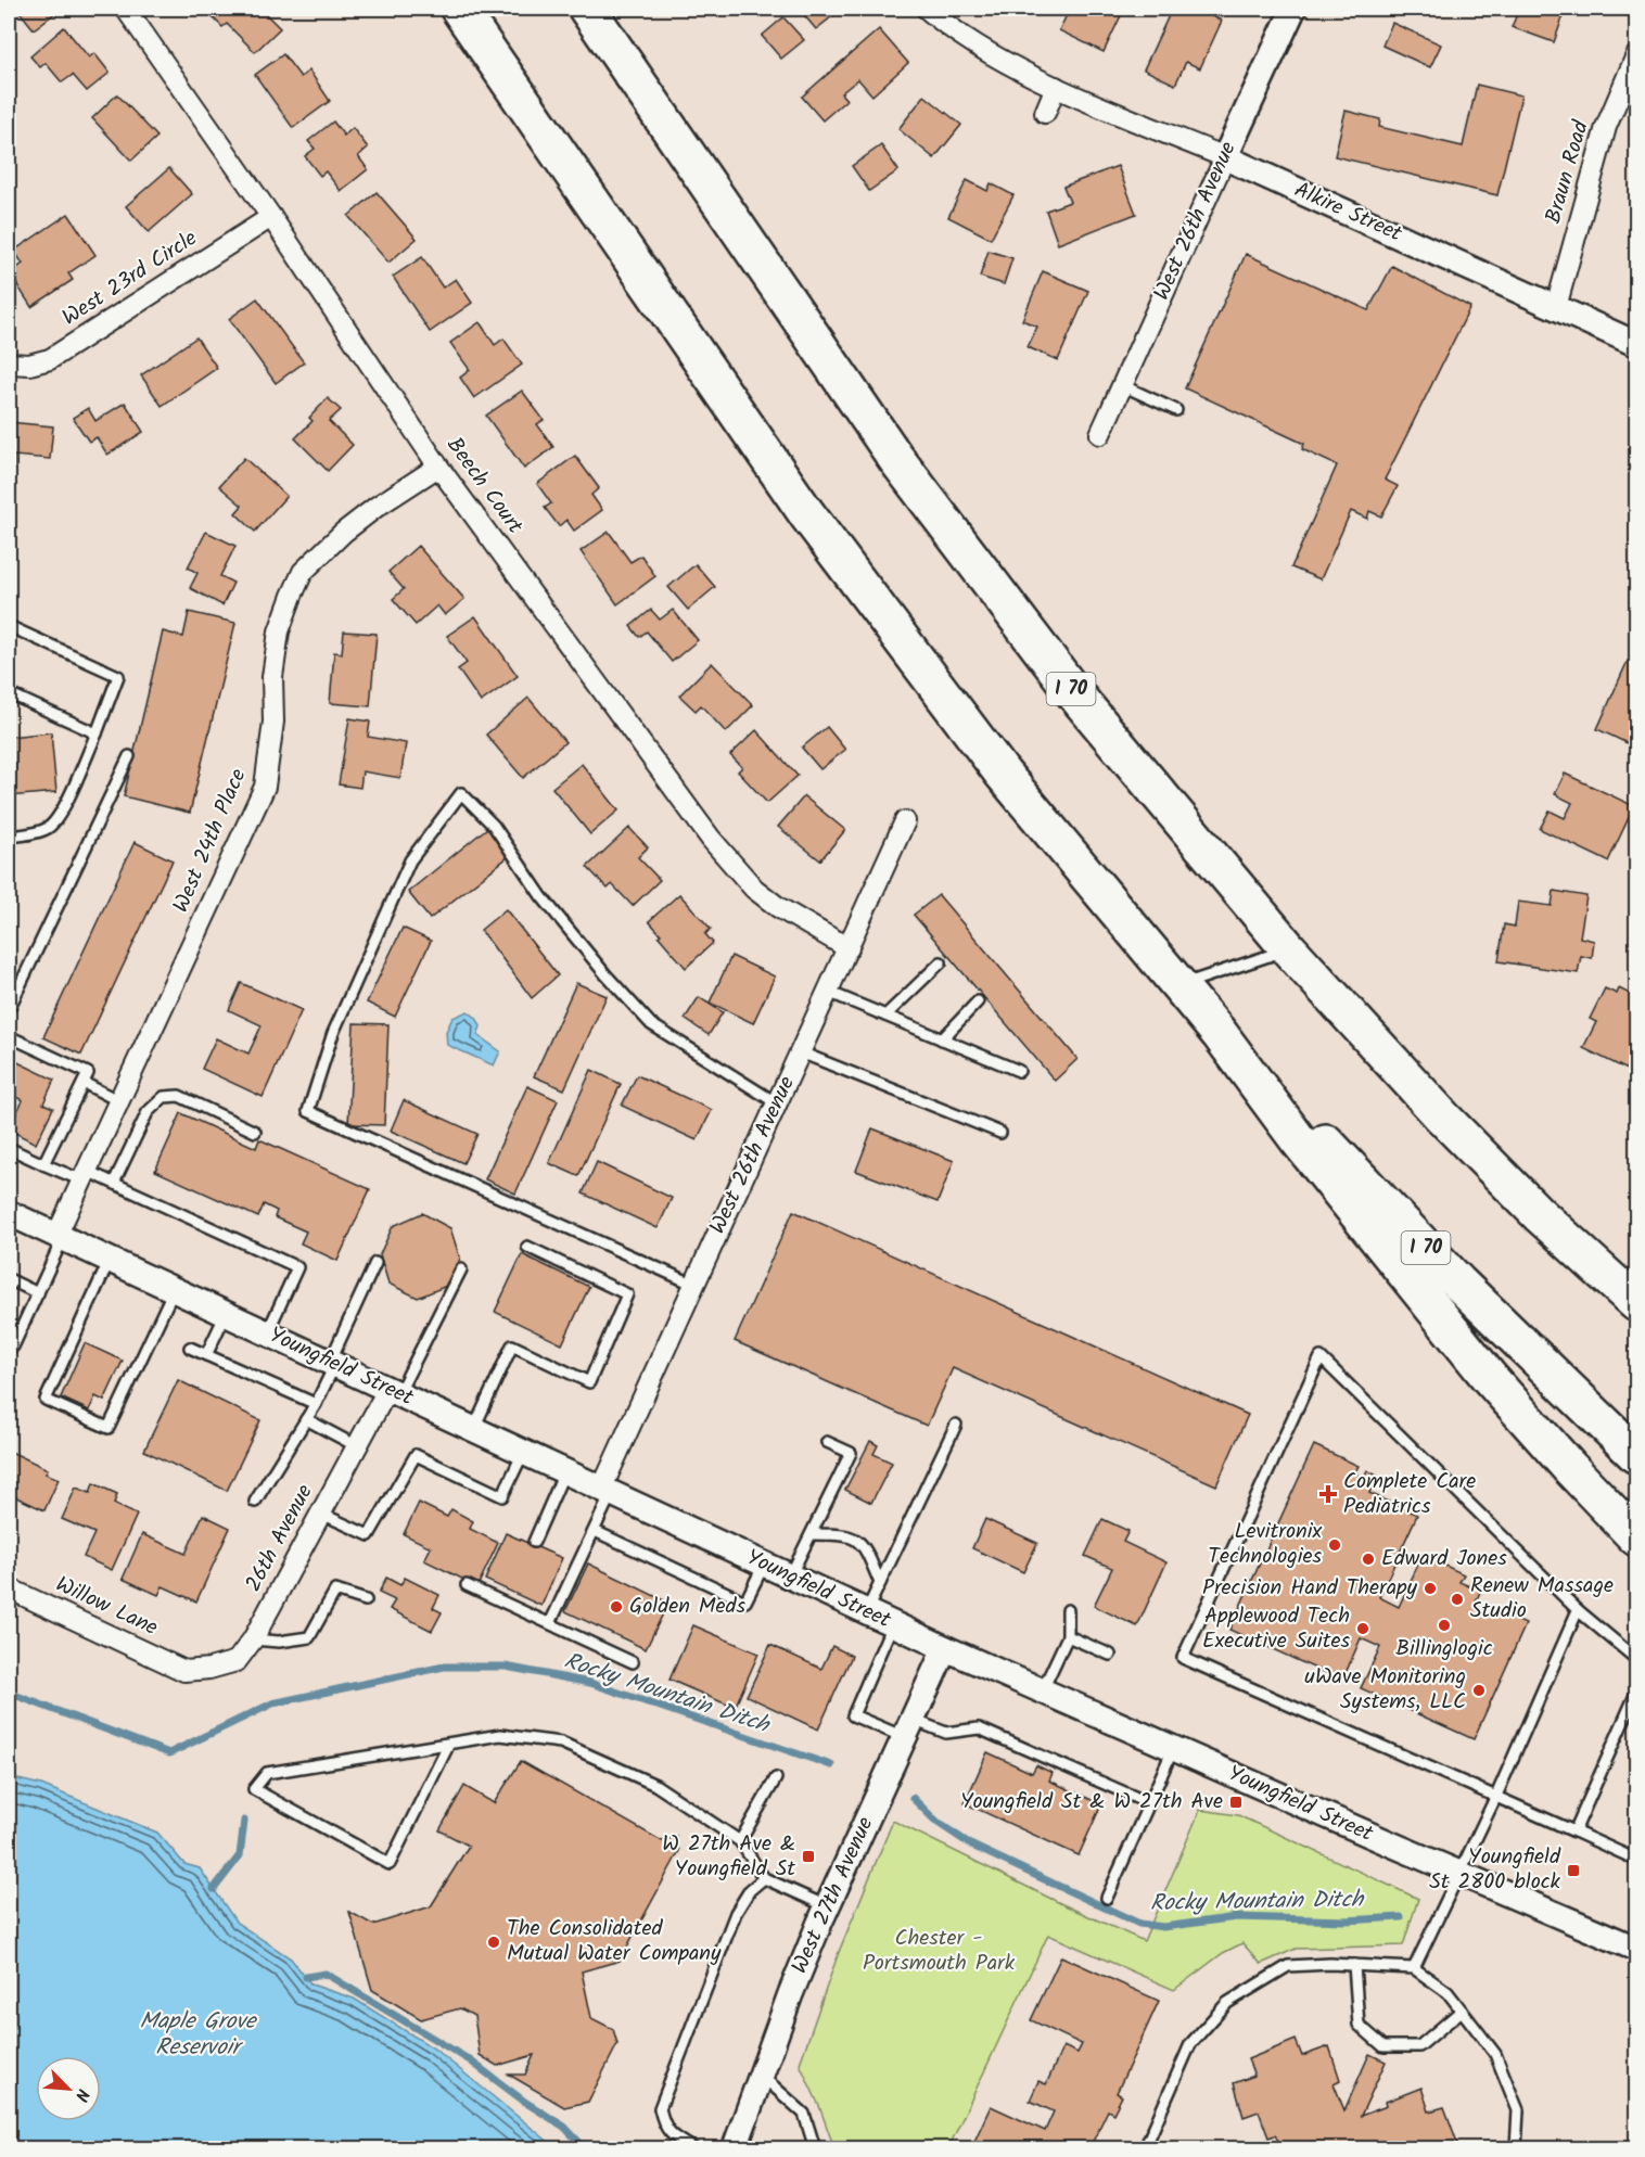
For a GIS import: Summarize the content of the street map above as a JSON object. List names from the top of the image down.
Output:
{
  "streets": {
    "highway": ["I 70"],
    "street": [
      "Braun Road",
      "Alkire Street",
      "West 26th Avenue",
      "West 23rd Circle",
      "Beech Court",
      "West 24th Place",
      "Youngfield Street",
      "26th Avenue",
      "Willow Lane",
      "West 27th Avenue"
    ]
  },
  "crossings": [
    ["Braun Road", "Alkire Street"],
    ["Alkire Street", "West 26th Avenue"],
    ["West 26th Avenue", "Beech Court"],
    ["West 26th Avenue", "Youngfield Street"],
    ["West 23rd Circle", "Beech Court"],
    ["Beech Court", "West 24th Place"],
    ["West 24th Place", "Youngfield Street"],
    ["Youngfield Street", "26th Avenue"],
    ["Youngfield Street", "West 27th Avenue"],
    ["26th Avenue", "Willow Lane"]
  ],
  "water": ["Rocky Mountain Ditch", "Maple Grove Reservoir"],
  "parks": ["Chester - Portsmouth Park"],
  "places": {
    "health": ["Complete Care Pediatrics"],
    "other": [
      "Levitronix Technologies",
      "Edward Jones",
      "Precision Hand Therapy",
      "Renew Massage Studio",
      "Golden Meds",
      "Billinglogic",
      "Applewood Tech Executive Suites",
      "uWave Monitoring Systems, LLC",
      "The Consolidated Mutual Water Company"
    ],
    "transit": ["Youngfield St & W 27th Ave", "W 27th Ave & Youngfield St", "Youngfield St 2800 block"]
  },
  "north": "bottom right"
}
